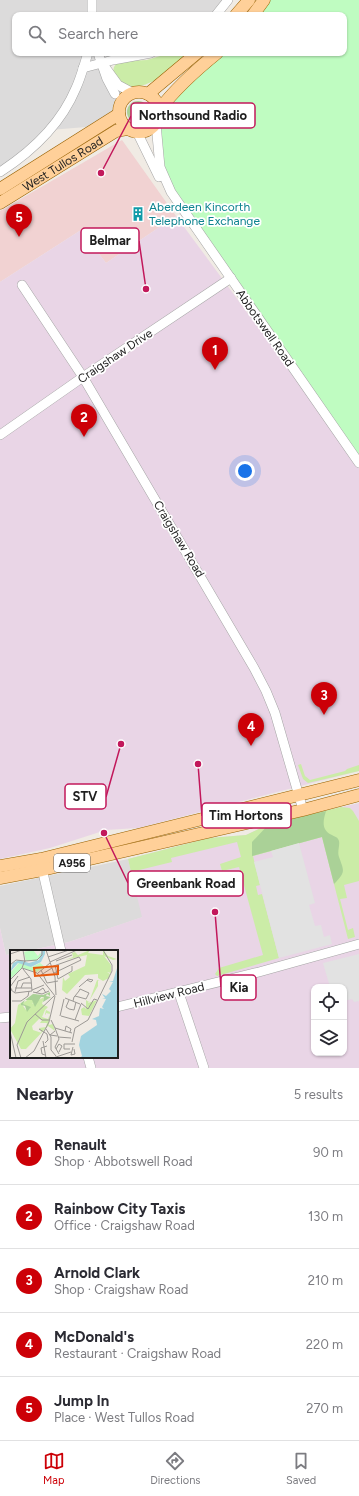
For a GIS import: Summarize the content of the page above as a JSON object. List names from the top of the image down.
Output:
{
  "streets": {
    "main road": ["West Tullos Road", "A956"],
    "street": [
      "Abbotswell Road",
      "Craigshaw Drive",
      "Craigshaw Road",
      "Hillview Road"
    ]
  },
  "crossings": [
    ["Abbotswell Road", "Craigshaw Drive"],
    ["Craigshaw Drive", "Craigshaw Road"],
    ["Craigshaw Road", "A956"]
  ],
  "places": {
    "other": [
      "Northsound Radio",
      "Belmar",
      "STV",
      "Tim Hortons",
      "Greenbank Road",
      "Kia"
    ],
    "building": ["Aberdeen Kincorth Telephone Exchange"]
  },
  "page": {
    "search": "Search here",
    "pins": [
      "5",
      "1",
      "2",
      "3",
      "4"
    ],
    "heading": ["Nearby", "5 results"],
    "list": [
      {
        "mark": "1",
        "name": "Renault",
        "note": "Shop · Abbotswell Road",
        "value": "90 m"
      },
      {
        "mark": "2",
        "name": "Rainbow City Taxis",
        "note": "Office · Craigshaw Road",
        "value": "130 m"
      },
      {
        "mark": "3",
        "name": "Arnold Clark",
        "note": "Shop · Craigshaw Road",
        "value": "210 m"
      },
      {
        "mark": "4",
        "name": "McDonald's",
        "note": "Restaurant · Craigshaw Road",
        "value": "220 m"
      },
      {
        "mark": "5",
        "name": "Jump In",
        "note": "Place · West Tullos Road",
        "value": "270 m"
      }
    ],
    "nav": ["Map", "Directions", "Saved"]
  }
}
